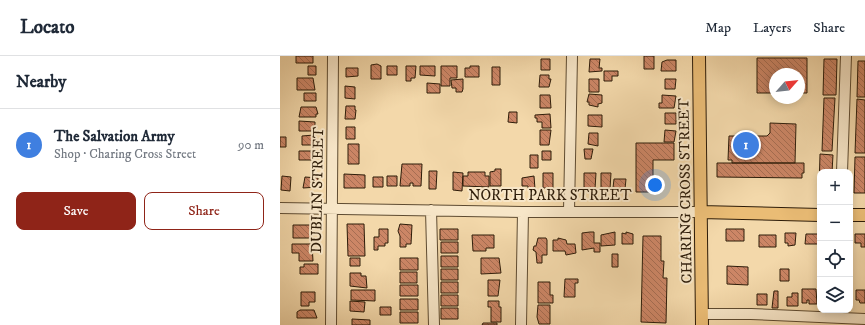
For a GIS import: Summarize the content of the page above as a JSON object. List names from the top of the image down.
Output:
{
  "streets": {
    "main road": ["CHARING CROSS STREET", "NORTH PARK STREET"],
    "street": ["DUBLIN STREET"]
  },
  "crossings": [
    ["DUBLIN STREET", "NORTH PARK STREET"],
    ["CHARING CROSS STREET", "NORTH PARK STREET"]
  ],
  "north": "top right",
  "page": {
    "header": "Locato",
    "nav": ["Map", "Layers", "Share"],
    "heading": "Nearby",
    "list": [
      {
        "mark": "1",
        "name": "The Salvation Army",
        "note": "Shop · Charing Cross Street",
        "value": "90 m"
      }
    ],
    "pins": "1",
    "map_buttons": ["+", "−"],
    "buttons": ["Save", "Share"]
  }
}
